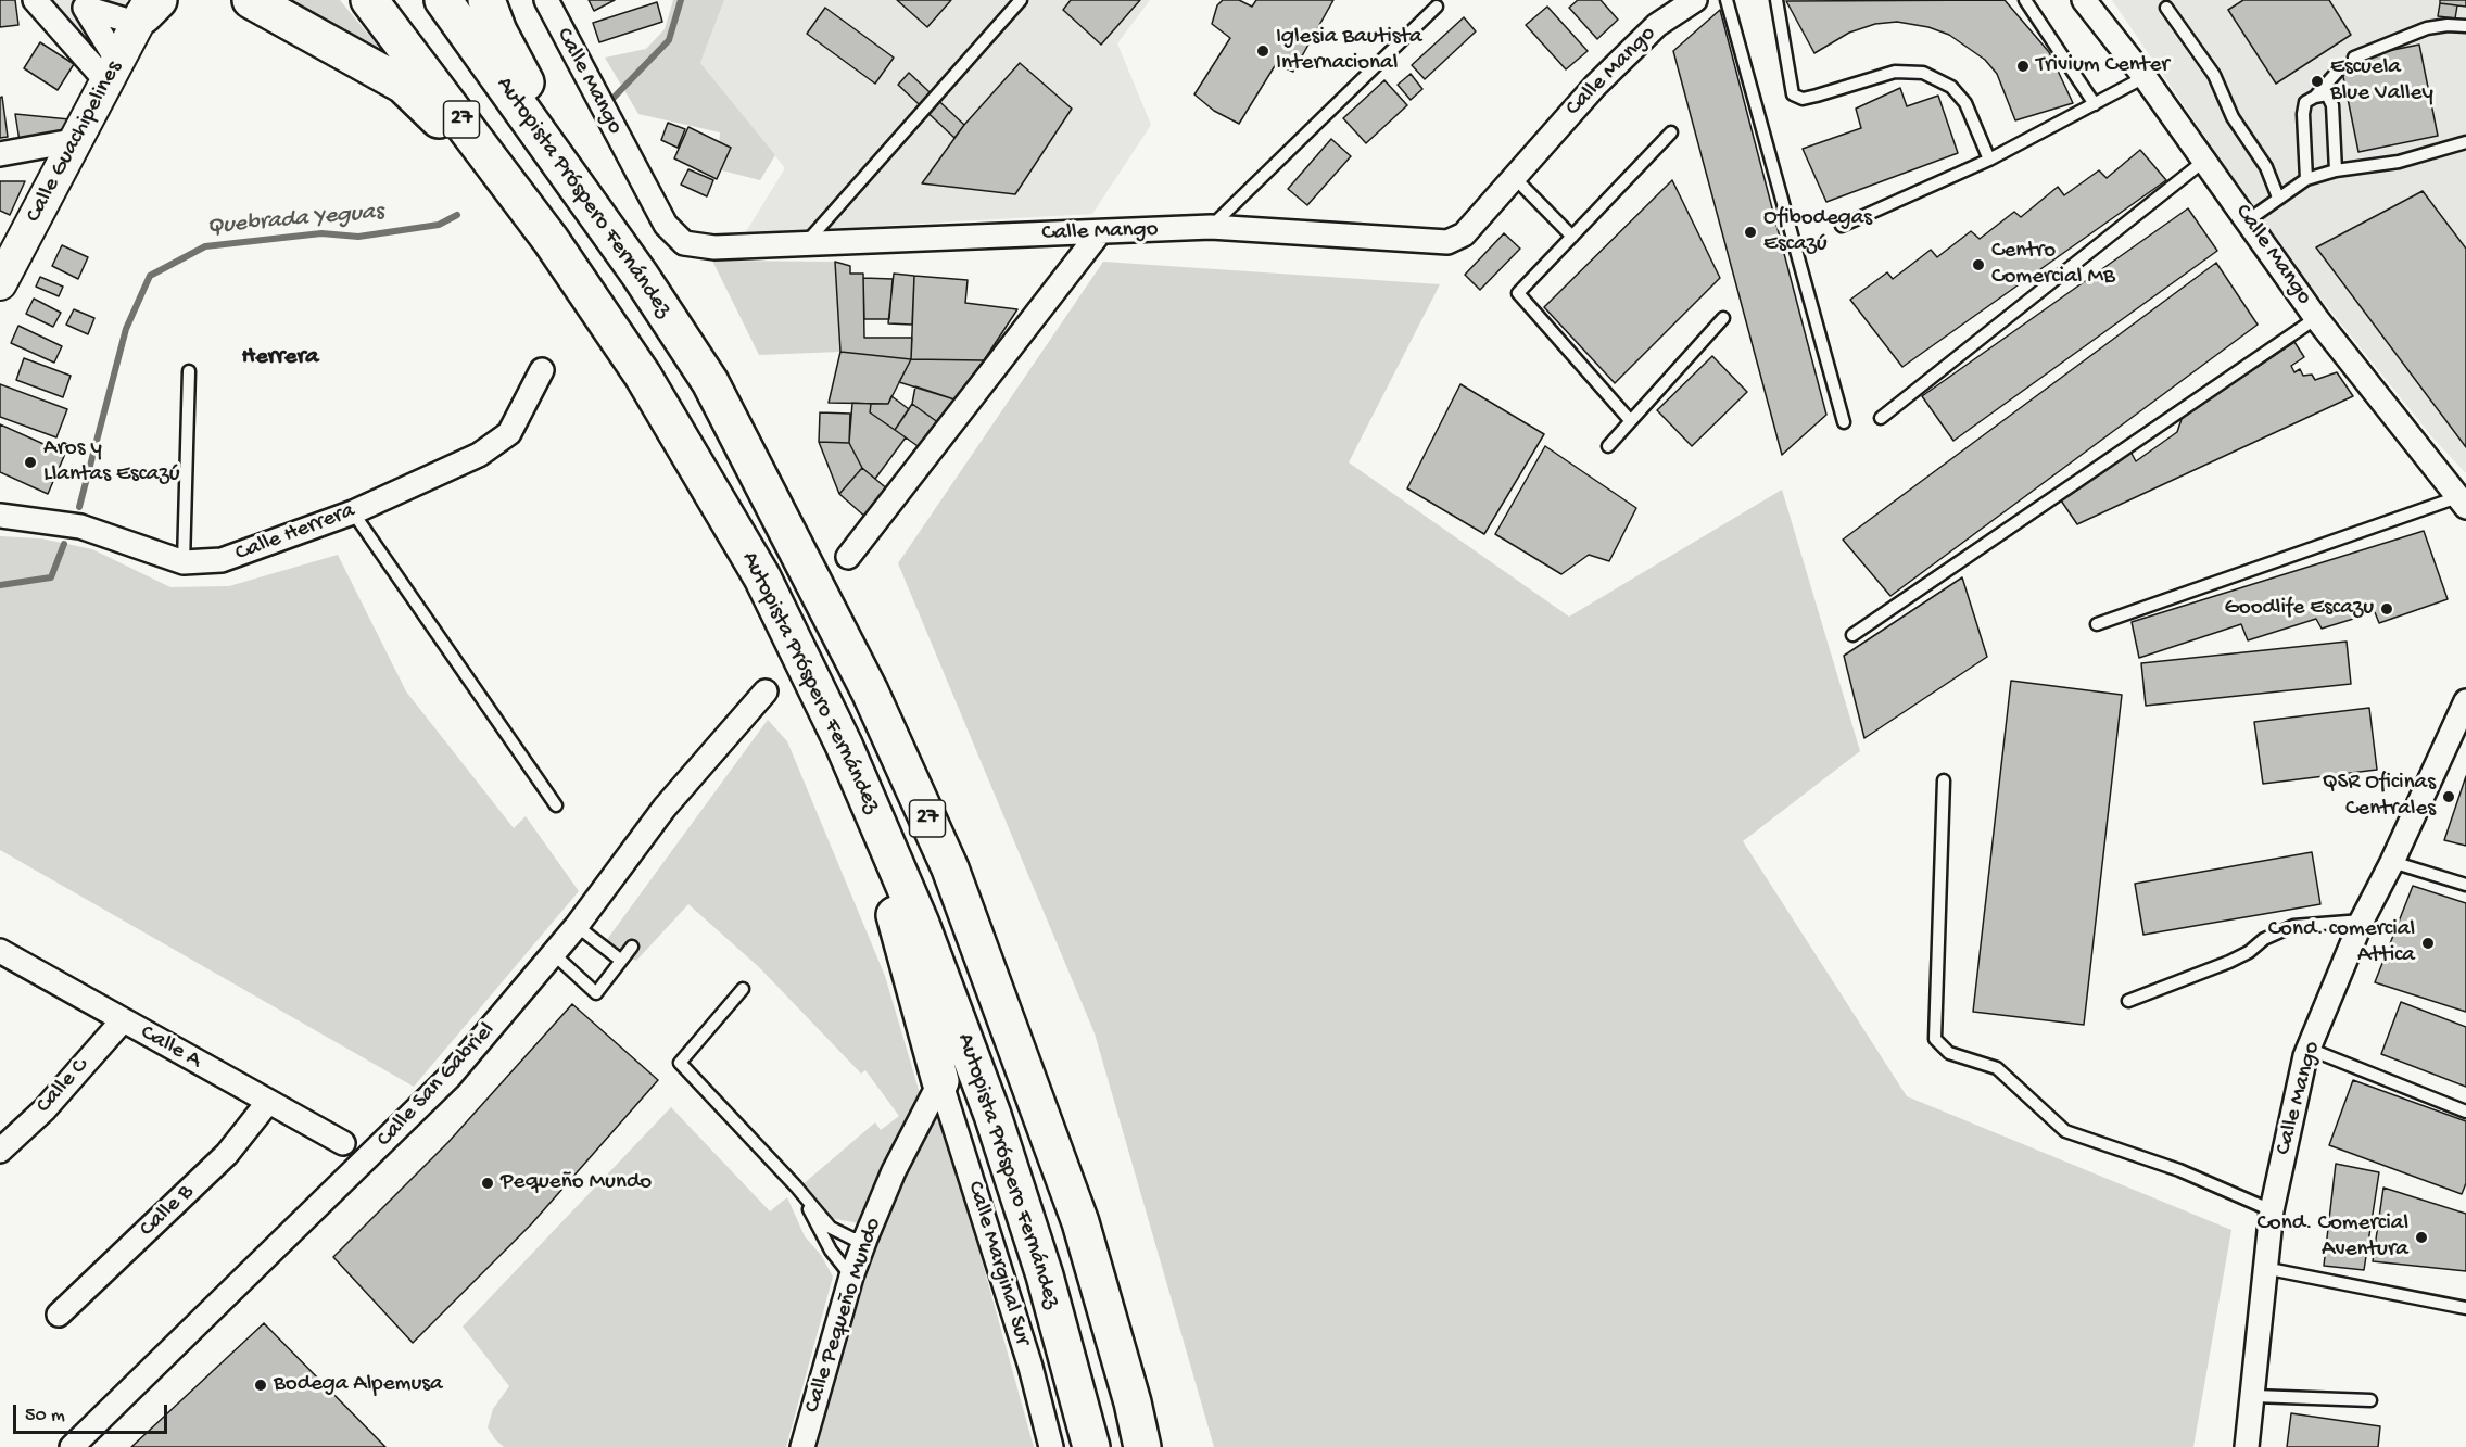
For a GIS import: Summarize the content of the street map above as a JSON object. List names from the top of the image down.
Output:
{
  "streets": {
    "highway": ["27", "Autopista Próspero Fernández"],
    "street": [
      "Calle Mango",
      "Calle Guachipelines",
      "Calle Herrera",
      "Calle A",
      "Calle San Gabriel",
      "Calle C",
      "Calle B",
      "Calle Marginal Sur",
      "Calle Pequeño Mundo"
    ]
  },
  "crossings": [
    ["Calle A", "Calle C"],
    ["Calle A", "Calle B"],
    ["Calle Marginal Sur", "Calle Pequeño Mundo"]
  ],
  "districts": ["Herrera"],
  "water": ["Quebrada Yeguas"],
  "places": [
    "Iglesia Bautista Internacional",
    "Trivium Center",
    "Escuela Blue Valley",
    "Ofibodegas Escazú",
    "Centro Comercial MB",
    "Aros y Llantas Escazú",
    "Goodlife Escazu",
    "QSR Oficinas Centrales",
    "Cond. comercial Attica",
    "Pequeño Mundo",
    "Cond. Comercial Aventura",
    "Bodega Alpemusa"
  ],
  "scale_bar": "50 m"
}
